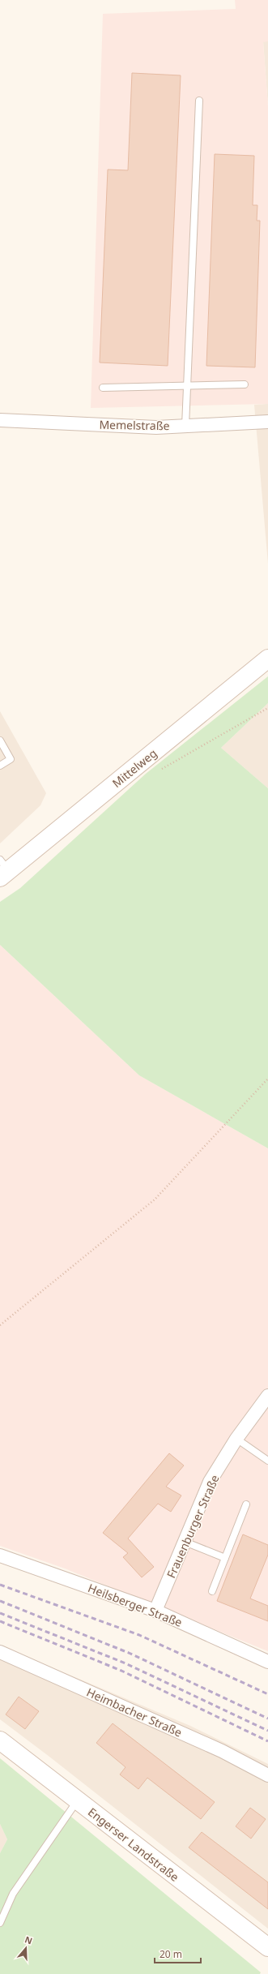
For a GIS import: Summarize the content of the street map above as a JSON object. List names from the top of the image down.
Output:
{
  "streets": {
    "main road": ["Mittelweg", "Engerser Landstraße"],
    "street": [
      "Memelstraße",
      "Frauenburger Straße",
      "Heilsberger Straße",
      "Heimbacher Straße"
    ]
  },
  "crossings": [
    ["Frauenburger Straße", "Heilsberger Straße"]
  ],
  "scale_bar": "20 m",
  "north": "top"
}
